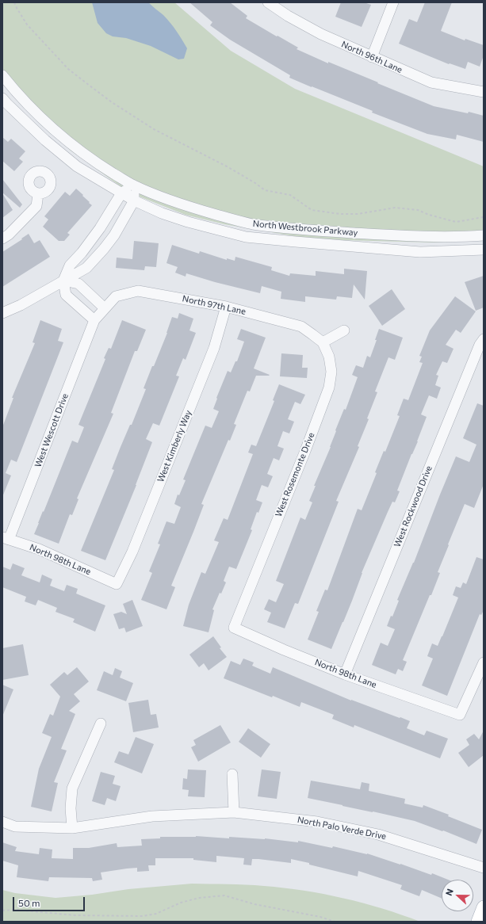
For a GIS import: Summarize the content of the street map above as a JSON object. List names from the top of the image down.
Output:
{
  "streets": {
    "street": [
      "North 96th Lane",
      "North Westbrook Parkway",
      "North 97th Lane",
      "West Wescott Drive",
      "West Kimberly Way",
      "West Rosemonte Drive",
      "West Rockwood Drive",
      "North 98th Lane",
      "North Palo Verde Drive"
    ]
  },
  "crossings": [
    ["North 97th Lane", "West Wescott Drive"],
    ["North 97th Lane", "West Kimberly Way"],
    ["North 97th Lane", "West Rosemonte Drive"],
    ["West Wescott Drive", "North 98th Lane"],
    ["West Kimberly Way", "North 98th Lane"],
    ["West Rosemonte Drive", "North 98th Lane"],
    ["West Rockwood Drive", "North 98th Lane"]
  ],
  "scale_bar": "50 m",
  "north": "left"
}
